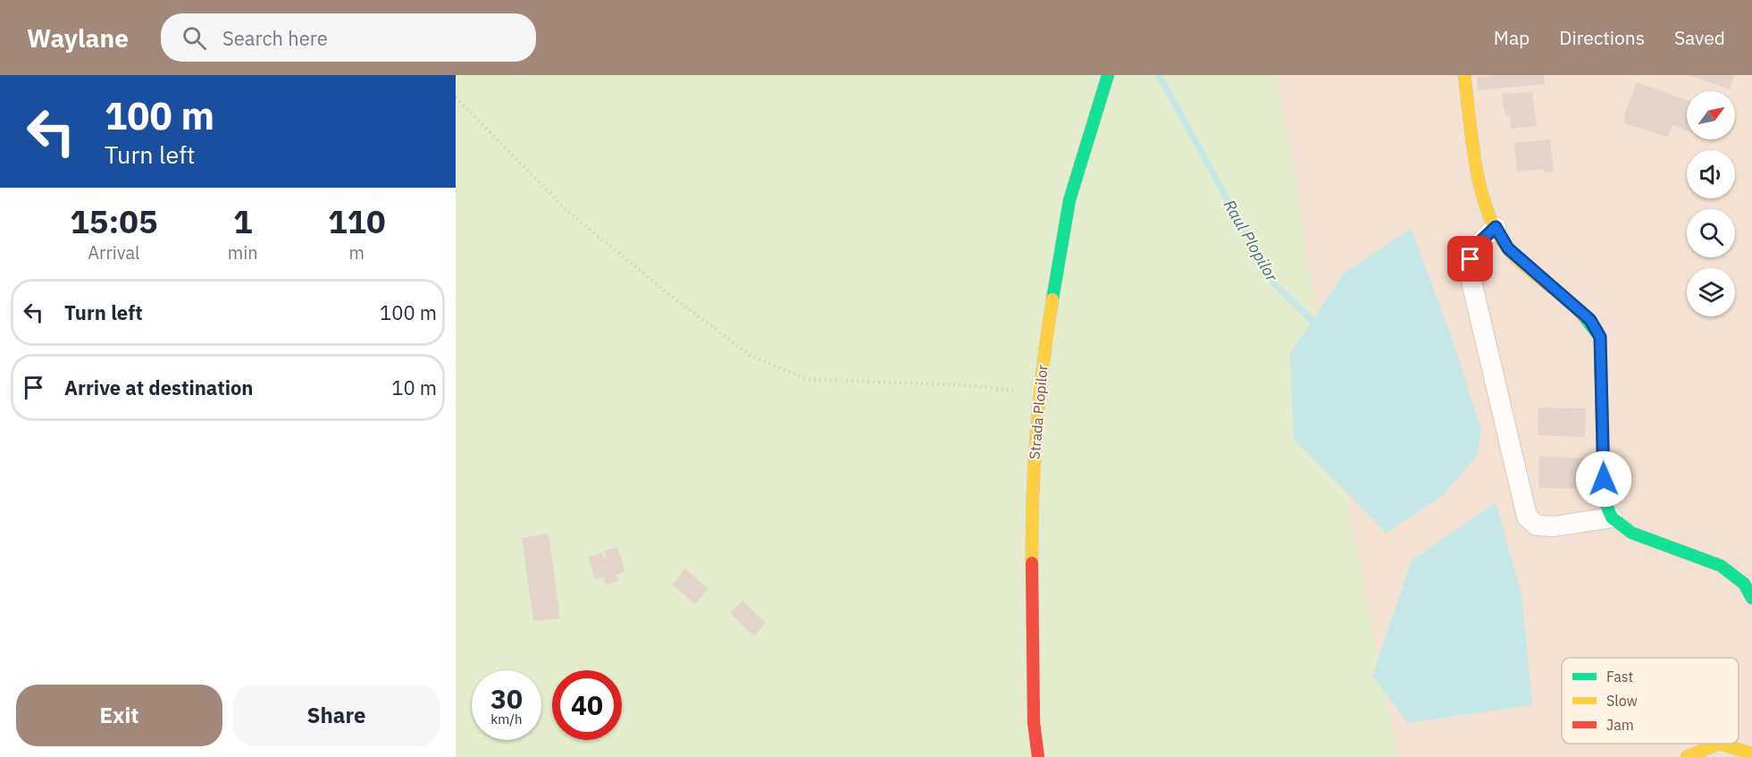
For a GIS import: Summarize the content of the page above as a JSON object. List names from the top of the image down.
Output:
{
  "streets": {
    "street": ["Strada Plopilor"]
  },
  "water": ["Raul Plopilor"],
  "legend": ["Fast", "Slow", "Jam"],
  "north": "top right",
  "page": {
    "header": "Waylane",
    "search": "Search here",
    "nav": ["Map", "Directions", "Saved"],
    "turn": ["100 m", "Turn left"],
    "eta": [
      "15:05",
      "Arrival",
      "1",
      "min",
      "110",
      "m"
    ],
    "list": [
      {
        "name": "Turn left",
        "value": "100 m"
      },
      {
        "name": "Arrive at destination",
        "value": "10 m"
      }
    ],
    "speed": "30 km/h",
    "limit": "40",
    "buttons": ["Exit", "Share"]
  }
}
